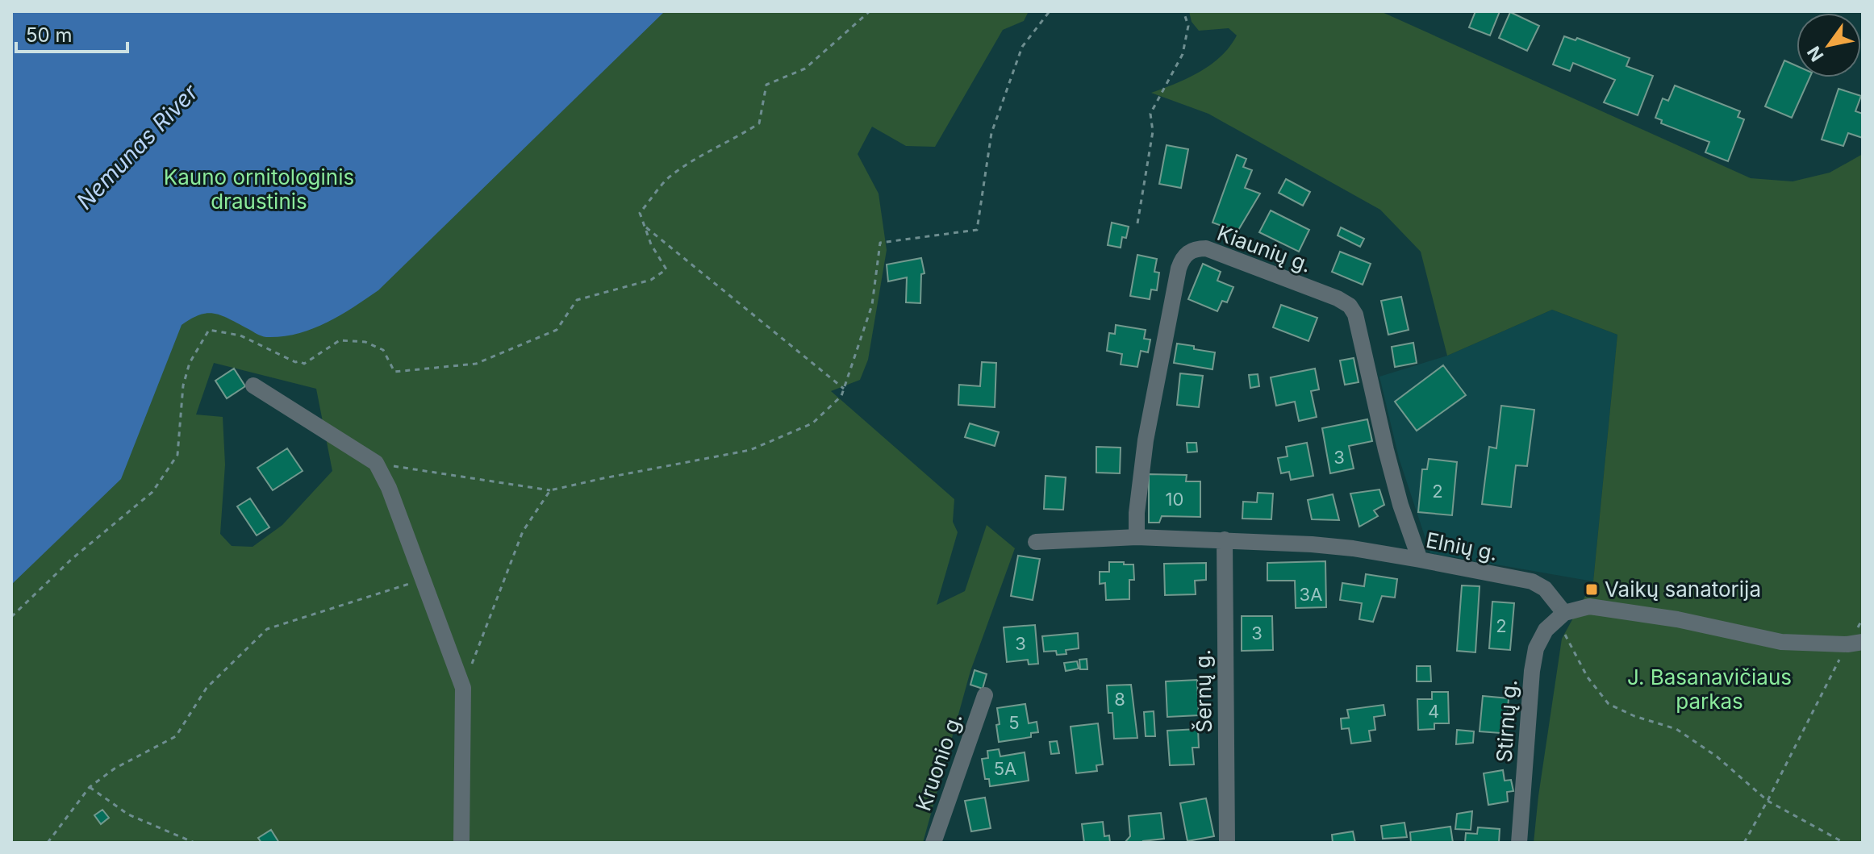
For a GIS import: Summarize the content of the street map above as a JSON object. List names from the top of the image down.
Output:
{
  "streets": {
    "street": [
      "Kiaunių g.",
      "Elnių g.",
      "Šernų g.",
      "Stirnų g.",
      "Kruonio g."
    ]
  },
  "crossings": [
    ["Kiaunių g.", "Elnių g."],
    ["Elnių g.", "Šernų g."],
    ["Elnių g.", "Stirnų g."]
  ],
  "water": ["Nemunas River"],
  "parks": ["Kauno ornitologinis draustinis", "J. Basanavičiaus parkas"],
  "places": {
    "transit": ["Vaikų sanatorija"]
  },
  "house_numbers": [
    "3",
    "2",
    "10",
    "3A",
    "2",
    "3",
    "3",
    "8",
    "4",
    "5",
    "5A"
  ],
  "scale_bar": "50 m",
  "north": "bottom left"
}
